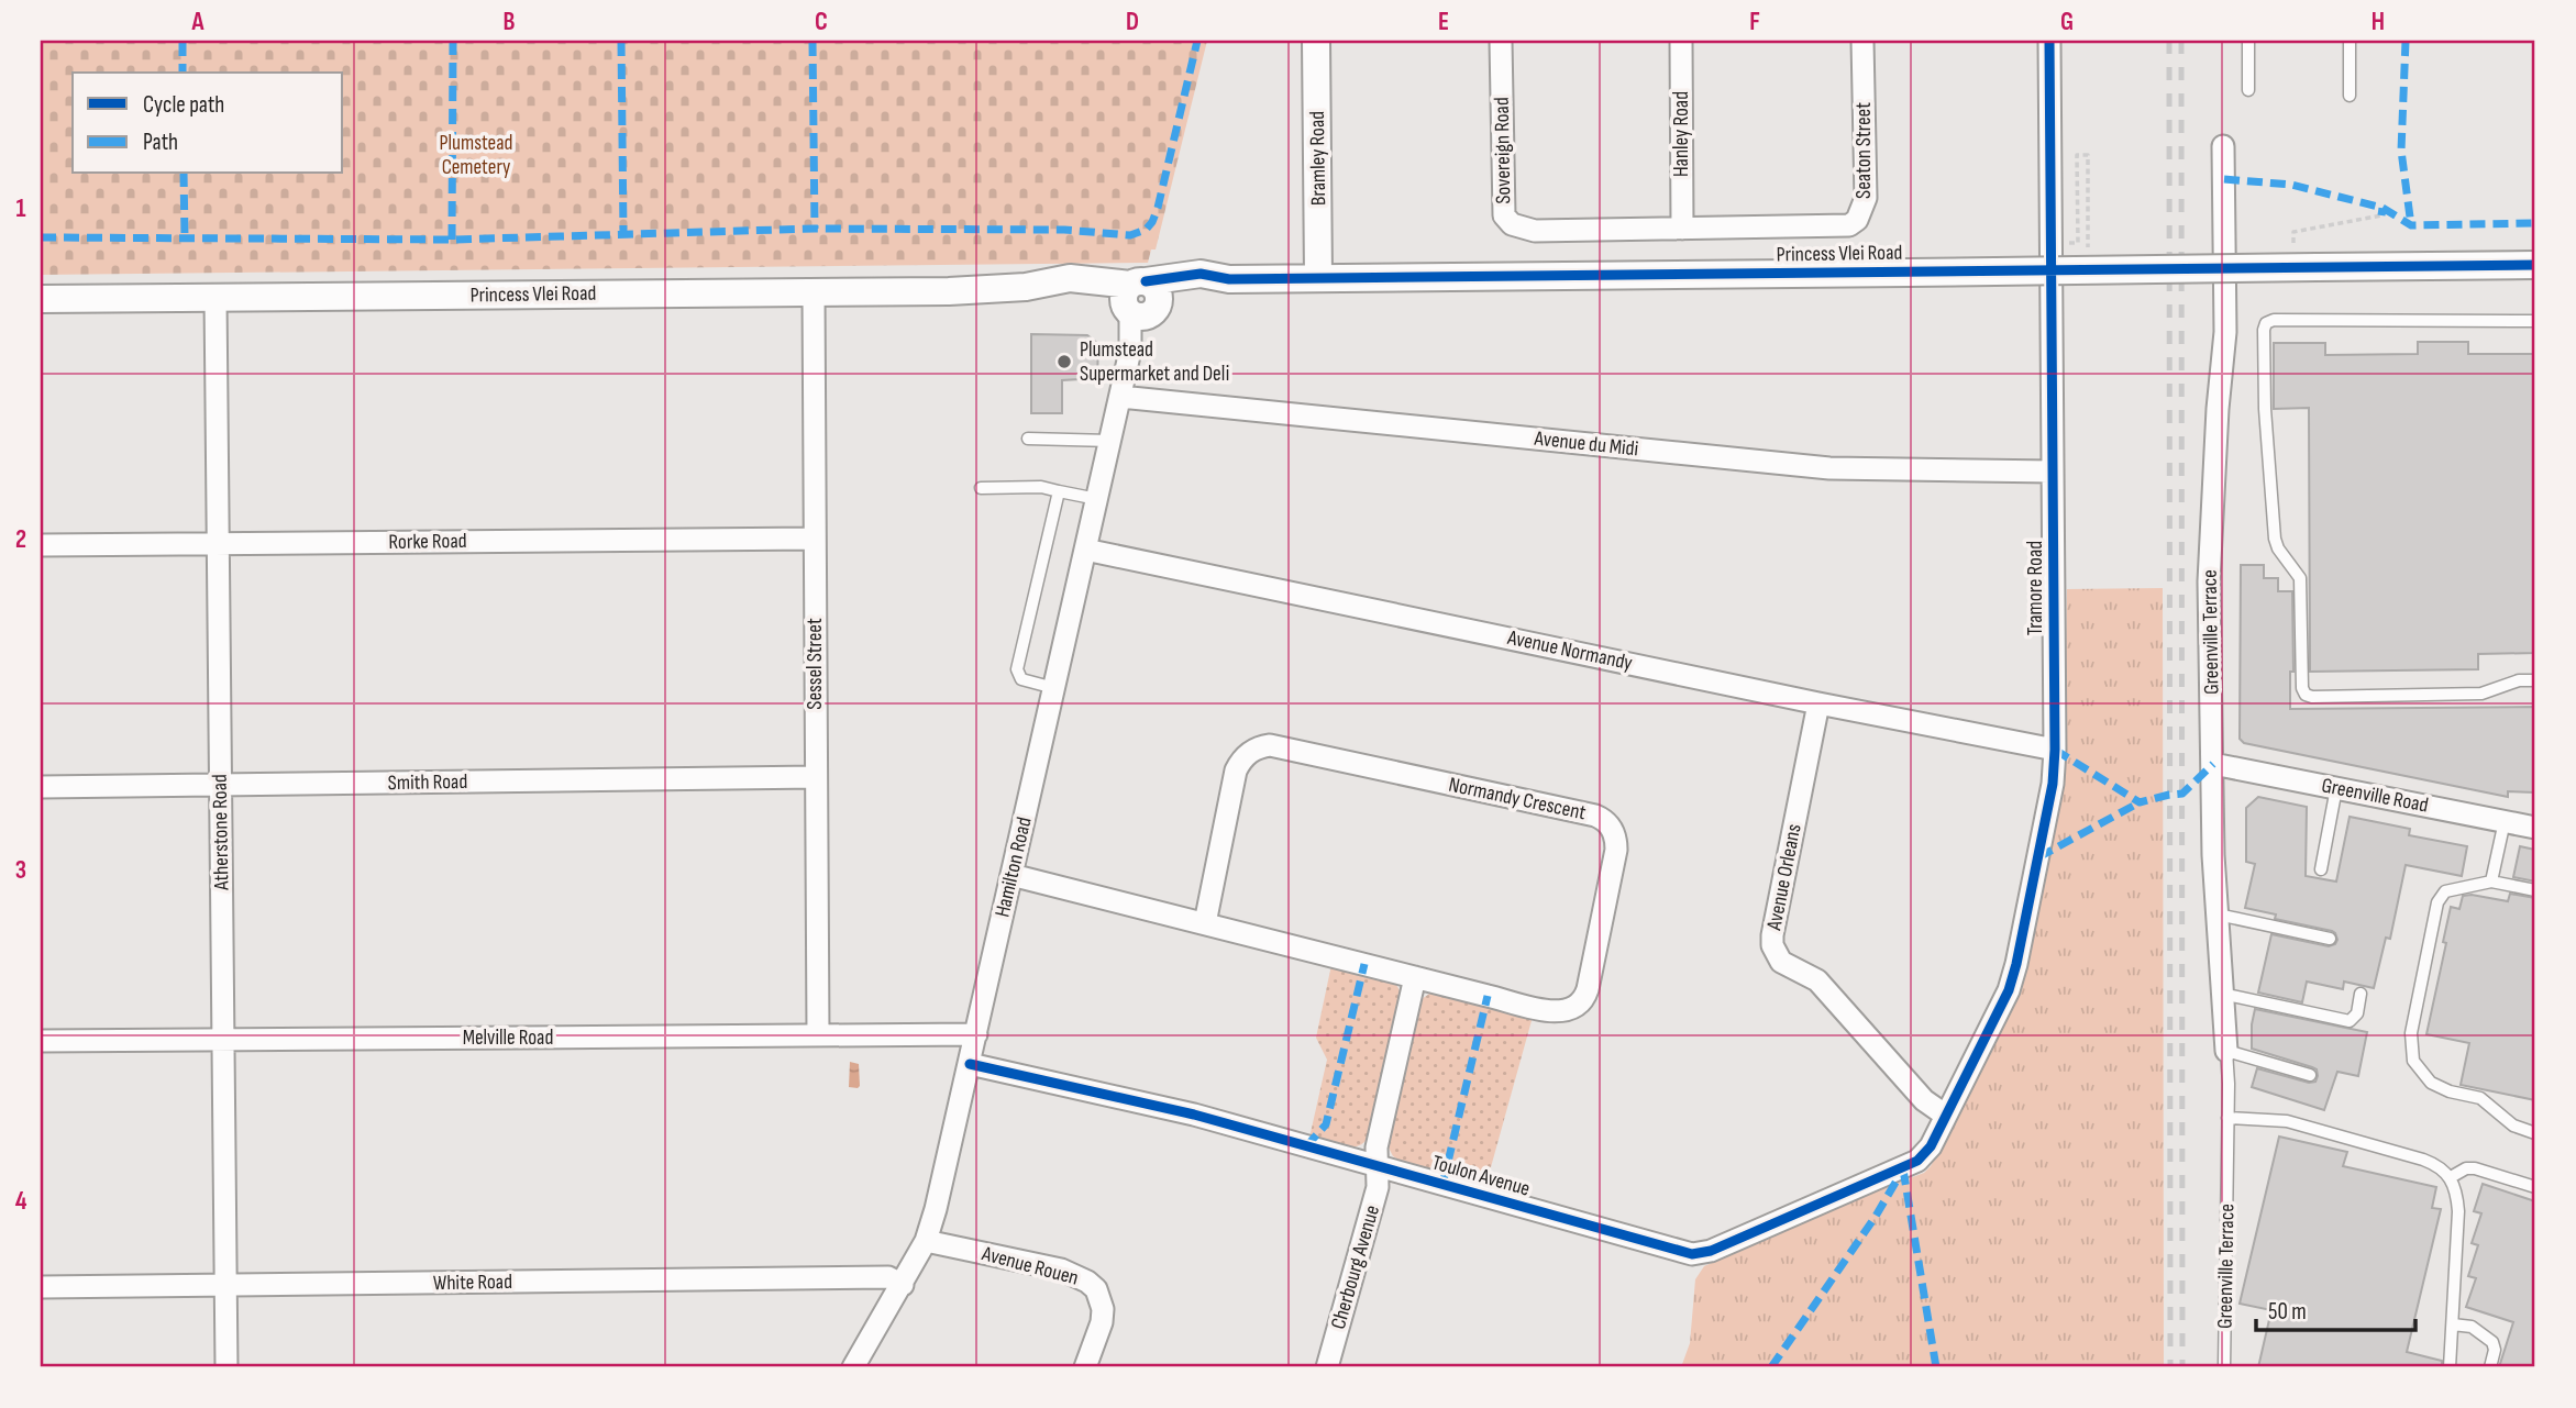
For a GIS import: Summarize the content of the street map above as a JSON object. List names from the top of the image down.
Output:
{
  "streets": {
    "street": [
      "Hanley Road",
      "Sovereign Road",
      "Seaton Street",
      "Bramley Road",
      "Princess Vlei Road",
      "Avenue du Midi",
      "Rorke Road",
      "Tramore Road",
      "Greenville Terrace",
      "Avenue Normandy",
      "Sessel Street",
      "Smith Road",
      "Greenville Road",
      "Normandy Crescent",
      "Atherstone Road",
      "Hamilton Road",
      "Avenue Orleans",
      "Melville Road",
      "Toulon Avenue",
      "Avenue Rouen",
      "Cherbourg Avenue",
      "White Road"
    ]
  },
  "crossings": [
    ["Hanley Road", "Sovereign Road"],
    ["Hanley Road", "Seaton Street"],
    ["Sovereign Road", "Seaton Street"],
    ["Bramley Road", "Princess Vlei Road"],
    ["Princess Vlei Road", "Sessel Street"],
    ["Princess Vlei Road", "Atherstone Road"],
    ["Princess Vlei Road", "Hamilton Road"],
    ["Avenue du Midi", "Tramore Road"],
    ["Avenue du Midi", "Hamilton Road"],
    ["Rorke Road", "Sessel Street"],
    ["Rorke Road", "Atherstone Road"],
    ["Tramore Road", "Avenue Normandy"],
    ["Tramore Road", "Avenue Orleans"],
    ["Tramore Road", "Toulon Avenue"],
    ["Greenville Terrace", "Greenville Road"],
    ["Avenue Normandy", "Hamilton Road"],
    ["Avenue Normandy", "Avenue Orleans"],
    ["Sessel Street", "Smith Road"],
    ["Sessel Street", "Melville Road"],
    ["Smith Road", "Atherstone Road"],
    ["Normandy Crescent", "Hamilton Road"],
    ["Atherstone Road", "Melville Road"],
    ["Atherstone Road", "White Road"],
    ["Hamilton Road", "Melville Road"],
    ["Hamilton Road", "Toulon Avenue"],
    ["Hamilton Road", "Avenue Rouen"],
    ["Hamilton Road", "White Road"],
    ["Avenue Orleans", "Toulon Avenue"],
    ["Toulon Avenue", "Cherbourg Avenue"]
  ],
  "parks": ["Plumstead Cemetery"],
  "places": ["Plumstead Supermarket and Deli"],
  "legend": ["Cycle path", "Path"],
  "scale_bar": "50 m",
  "grid": {
    "columns": [
      "A",
      "B",
      "C",
      "D",
      "E",
      "F",
      "G",
      "H"
    ],
    "rows": [
      "1",
      "2",
      "3",
      "4"
    ]
  }
}
